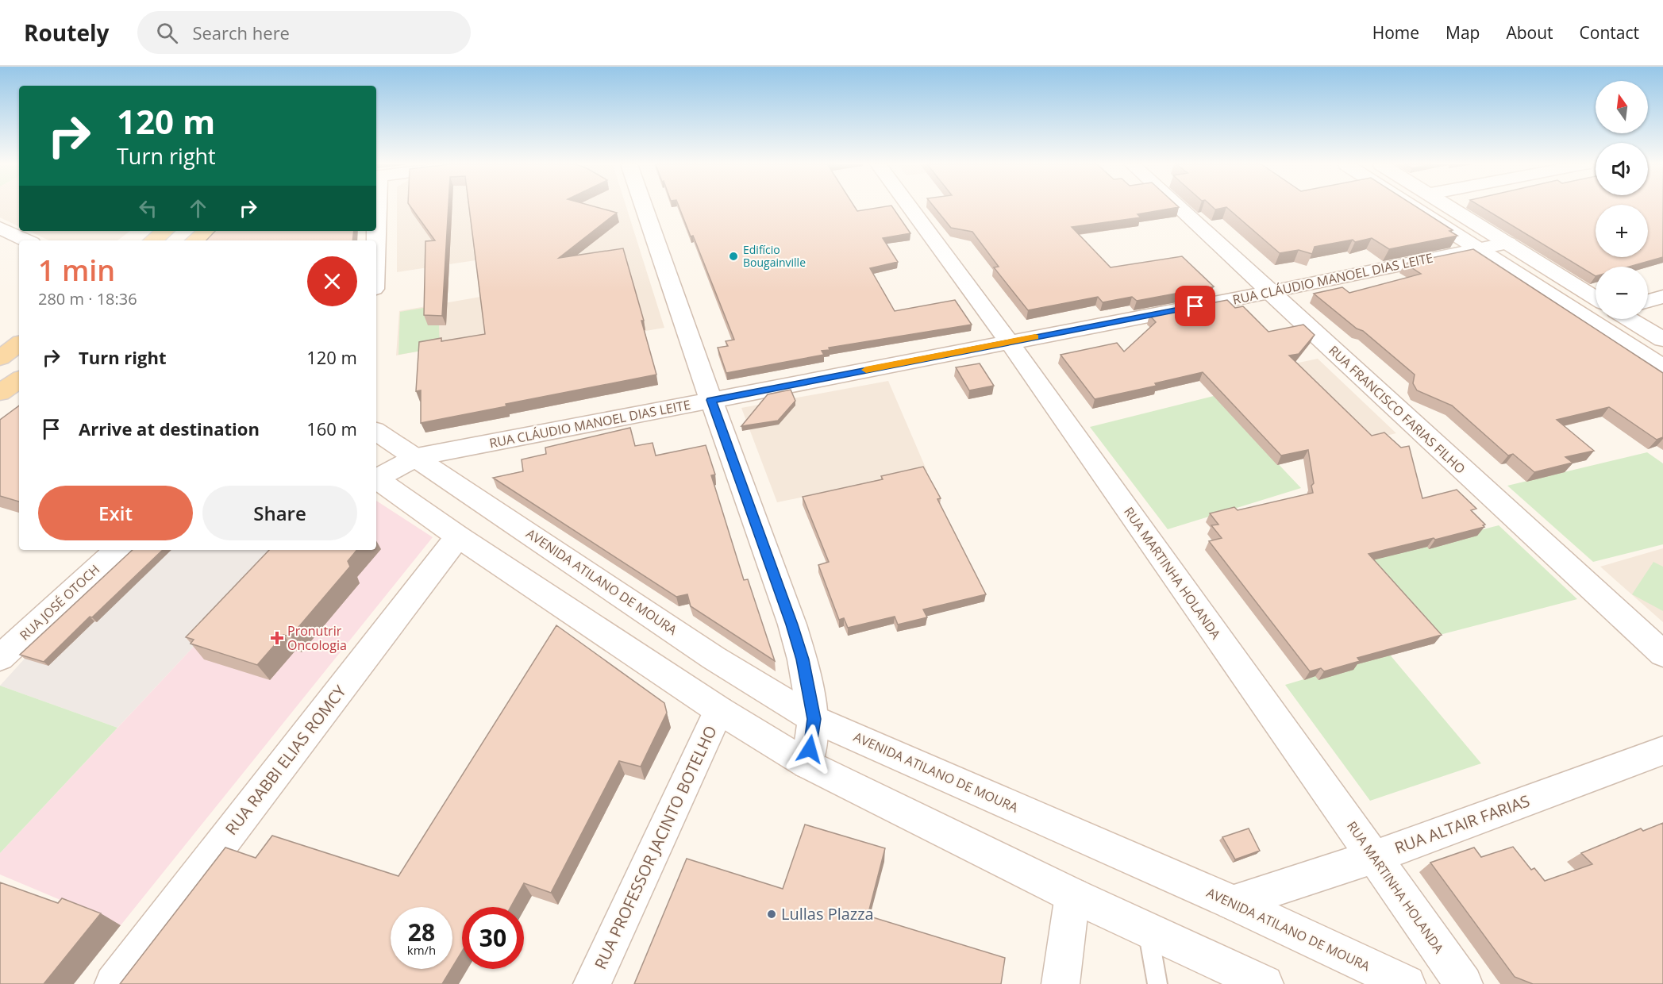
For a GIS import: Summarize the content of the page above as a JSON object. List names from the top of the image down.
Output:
{
  "streets": {
    "street": [
      "RUA CLÁUDIO MANOEL DIAS LEITE",
      "RUA FRANCISCO FARIAS FILHO",
      "RUA MARTINHA HOLANDA",
      "AVENIDA ATILANO DE MOURA",
      "RUA JOSÉ OTOCH",
      "RUA RABBI ELIAS ROMCY",
      "RUA ALTAIR FARIAS",
      "RUA PROFESSOR JACINTO BOTELHO"
    ]
  },
  "crossings": [
    ["RUA CLÁUDIO MANOEL DIAS LEITE", "RUA FRANCISCO FARIAS FILHO"],
    ["RUA CLÁUDIO MANOEL DIAS LEITE", "RUA MARTINHA HOLANDA"],
    ["RUA CLÁUDIO MANOEL DIAS LEITE", "AVENIDA ATILANO DE MOURA"],
    ["RUA MARTINHA HOLANDA", "RUA ALTAIR FARIAS"],
    ["AVENIDA ATILANO DE MOURA", "RUA ALTAIR FARIAS"]
  ],
  "places": {
    "other": ["Edifício Bougainville", "Lullas Plazza"],
    "health": ["Pronutrir Oncologia"]
  },
  "north": "top",
  "page": {
    "header": "Routely",
    "search": "Search here",
    "nav": [
      "Home",
      "Map",
      "About",
      "Contact"
    ],
    "map_buttons": ["+", "−"],
    "turn": ["120 m", "Turn right"],
    "heading": ["1 min", "280 m · 18:36"],
    "list": [
      {
        "name": "Turn right",
        "value": "120 m"
      },
      {
        "name": "Arrive at destination",
        "value": "160 m"
      }
    ],
    "buttons": ["Exit", "Share"],
    "speed": "28 km/h",
    "limit": "30"
  }
}
